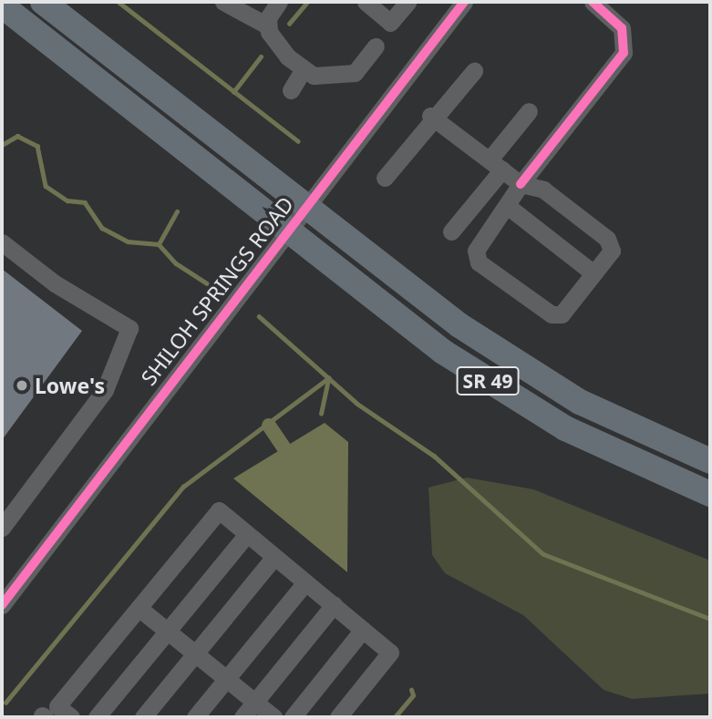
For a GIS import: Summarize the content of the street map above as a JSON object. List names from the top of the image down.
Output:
{
  "streets": {
    "highway": ["SR 49"],
    "street": ["SHILOH SPRINGS ROAD"]
  },
  "crossings": [
    ["SHILOH SPRINGS ROAD", "SR 49"]
  ],
  "places": ["Lowe's"]
}
